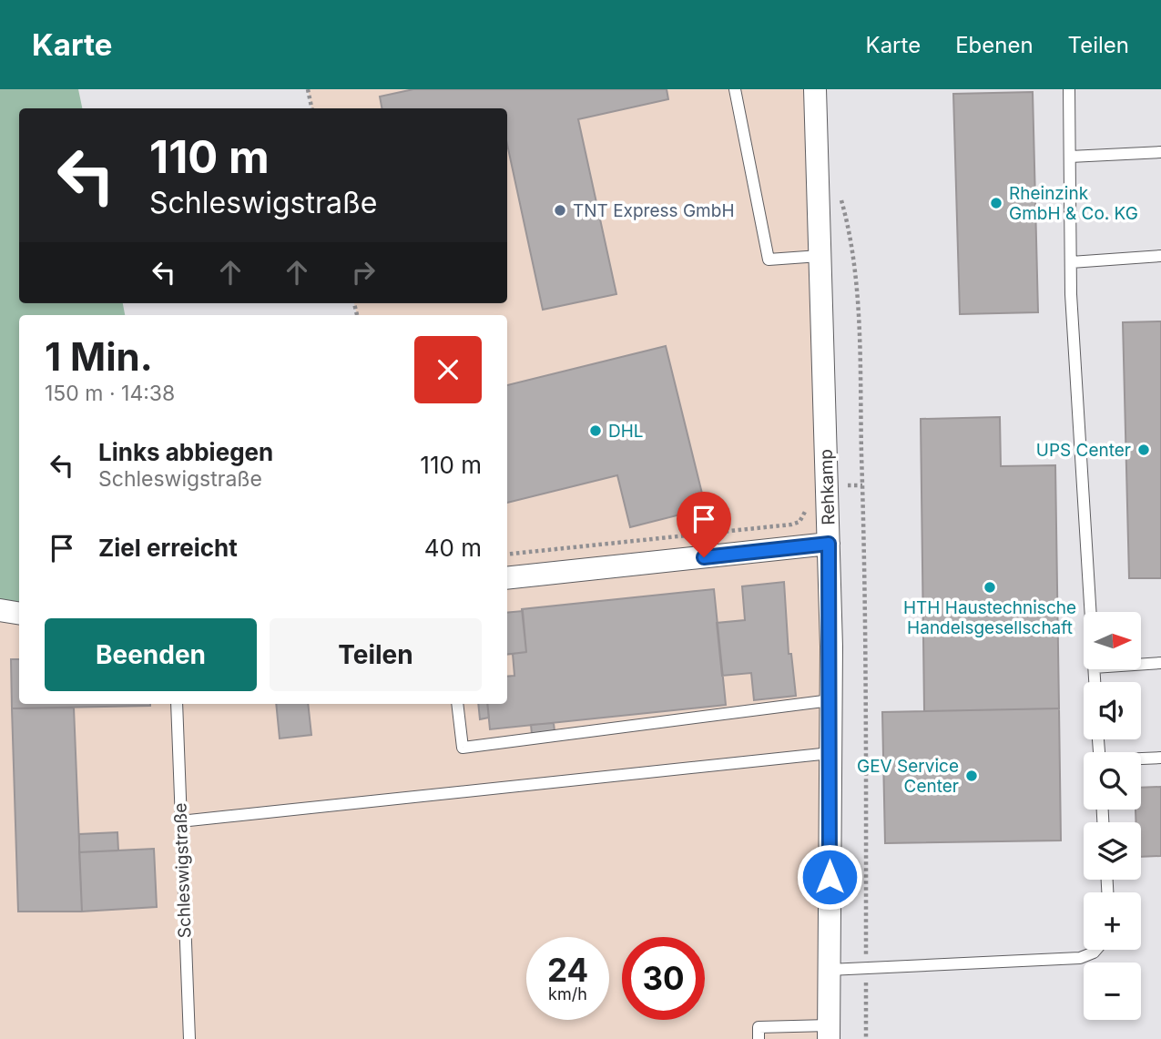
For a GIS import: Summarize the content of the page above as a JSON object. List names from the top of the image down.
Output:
{
  "streets": {
    "street": ["Rehkamp"],
    "lane": ["Schleswigstraße"]
  },
  "places": [
    "Rheinzink GmbH & Co. KG",
    "TNT Express GmbH",
    "DHL",
    "UPS Center",
    "HTH Haustechnische Handelsgesellschaft",
    "GEV Service Center"
  ],
  "north": "right",
  "page": {
    "header": "Karte",
    "nav": ["Karte", "Ebenen", "Teilen"],
    "turn": ["110 m", "Schleswigstraße"],
    "heading": ["1 Min.", "150 m · 14:38"],
    "list": [
      {
        "name": "Links abbiegen",
        "note": "Schleswigstraße",
        "value": "110 m"
      },
      {
        "name": "Ziel erreicht",
        "value": "40 m"
      }
    ],
    "buttons": ["Beenden", "Teilen"],
    "map_buttons": ["+", "−"],
    "speed": "24 km/h",
    "limit": "30"
  }
}
